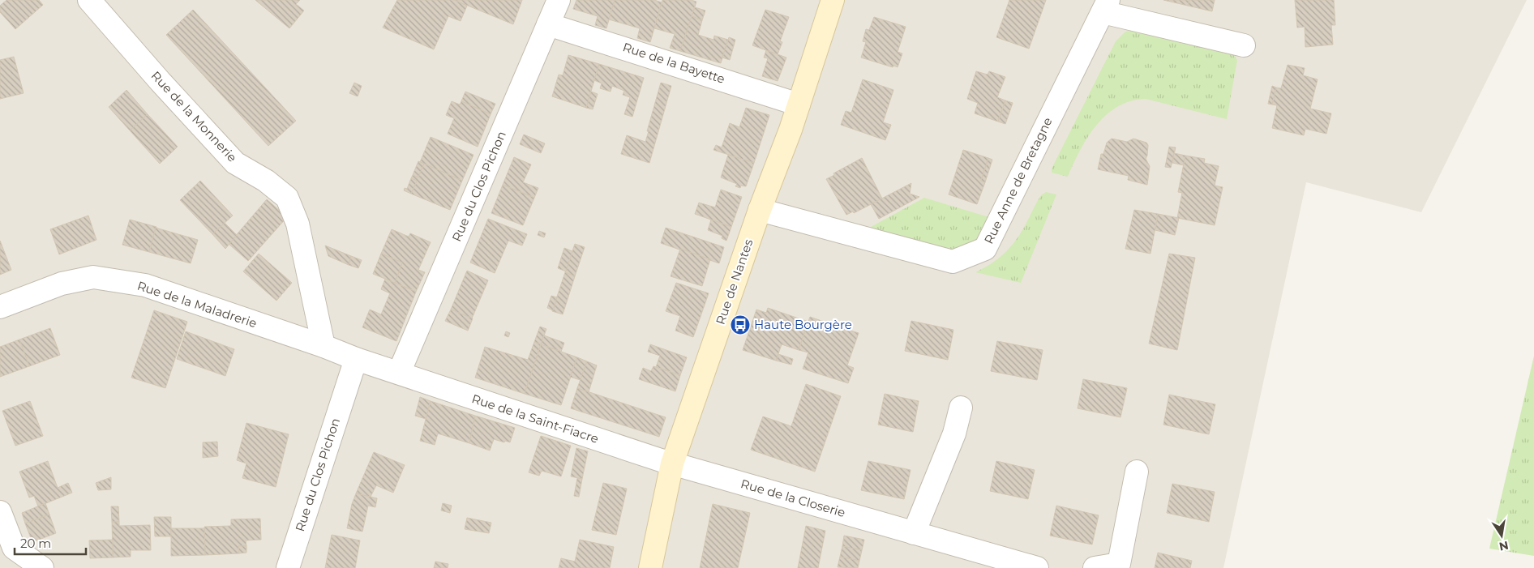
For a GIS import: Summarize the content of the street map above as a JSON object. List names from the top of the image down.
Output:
{
  "streets": {
    "main road": ["Rue de Nantes"],
    "street": [
      "Rue de la Bayette",
      "Rue de la Monnerie",
      "Rue Anne de Bretagne",
      "Rue du Clos Pichon",
      "Rue de la Maladrerie",
      "Rue de la Saint-Fiacre",
      "Rue de la Closerie"
    ]
  },
  "crossings": [
    ["Rue de la Bayette", "Rue du Clos Pichon"],
    ["Rue de la Bayette", "Rue de Nantes"],
    ["Rue de la Monnerie", "Rue de la Maladrerie"],
    ["Rue Anne de Bretagne", "Rue de Nantes"],
    ["Rue du Clos Pichon", "Rue de la Maladrerie"],
    ["Rue du Clos Pichon", "Rue de la Saint-Fiacre"],
    ["Rue de Nantes", "Rue de la Saint-Fiacre"],
    ["Rue de Nantes", "Rue de la Closerie"],
    ["Rue de la Maladrerie", "Rue de la Saint-Fiacre"],
    ["Rue de la Saint-Fiacre", "Rue de la Closerie"]
  ],
  "places": {
    "bus stop": ["Haute Bourgère"]
  },
  "scale_bar": "20 m",
  "north": "bottom"
}
